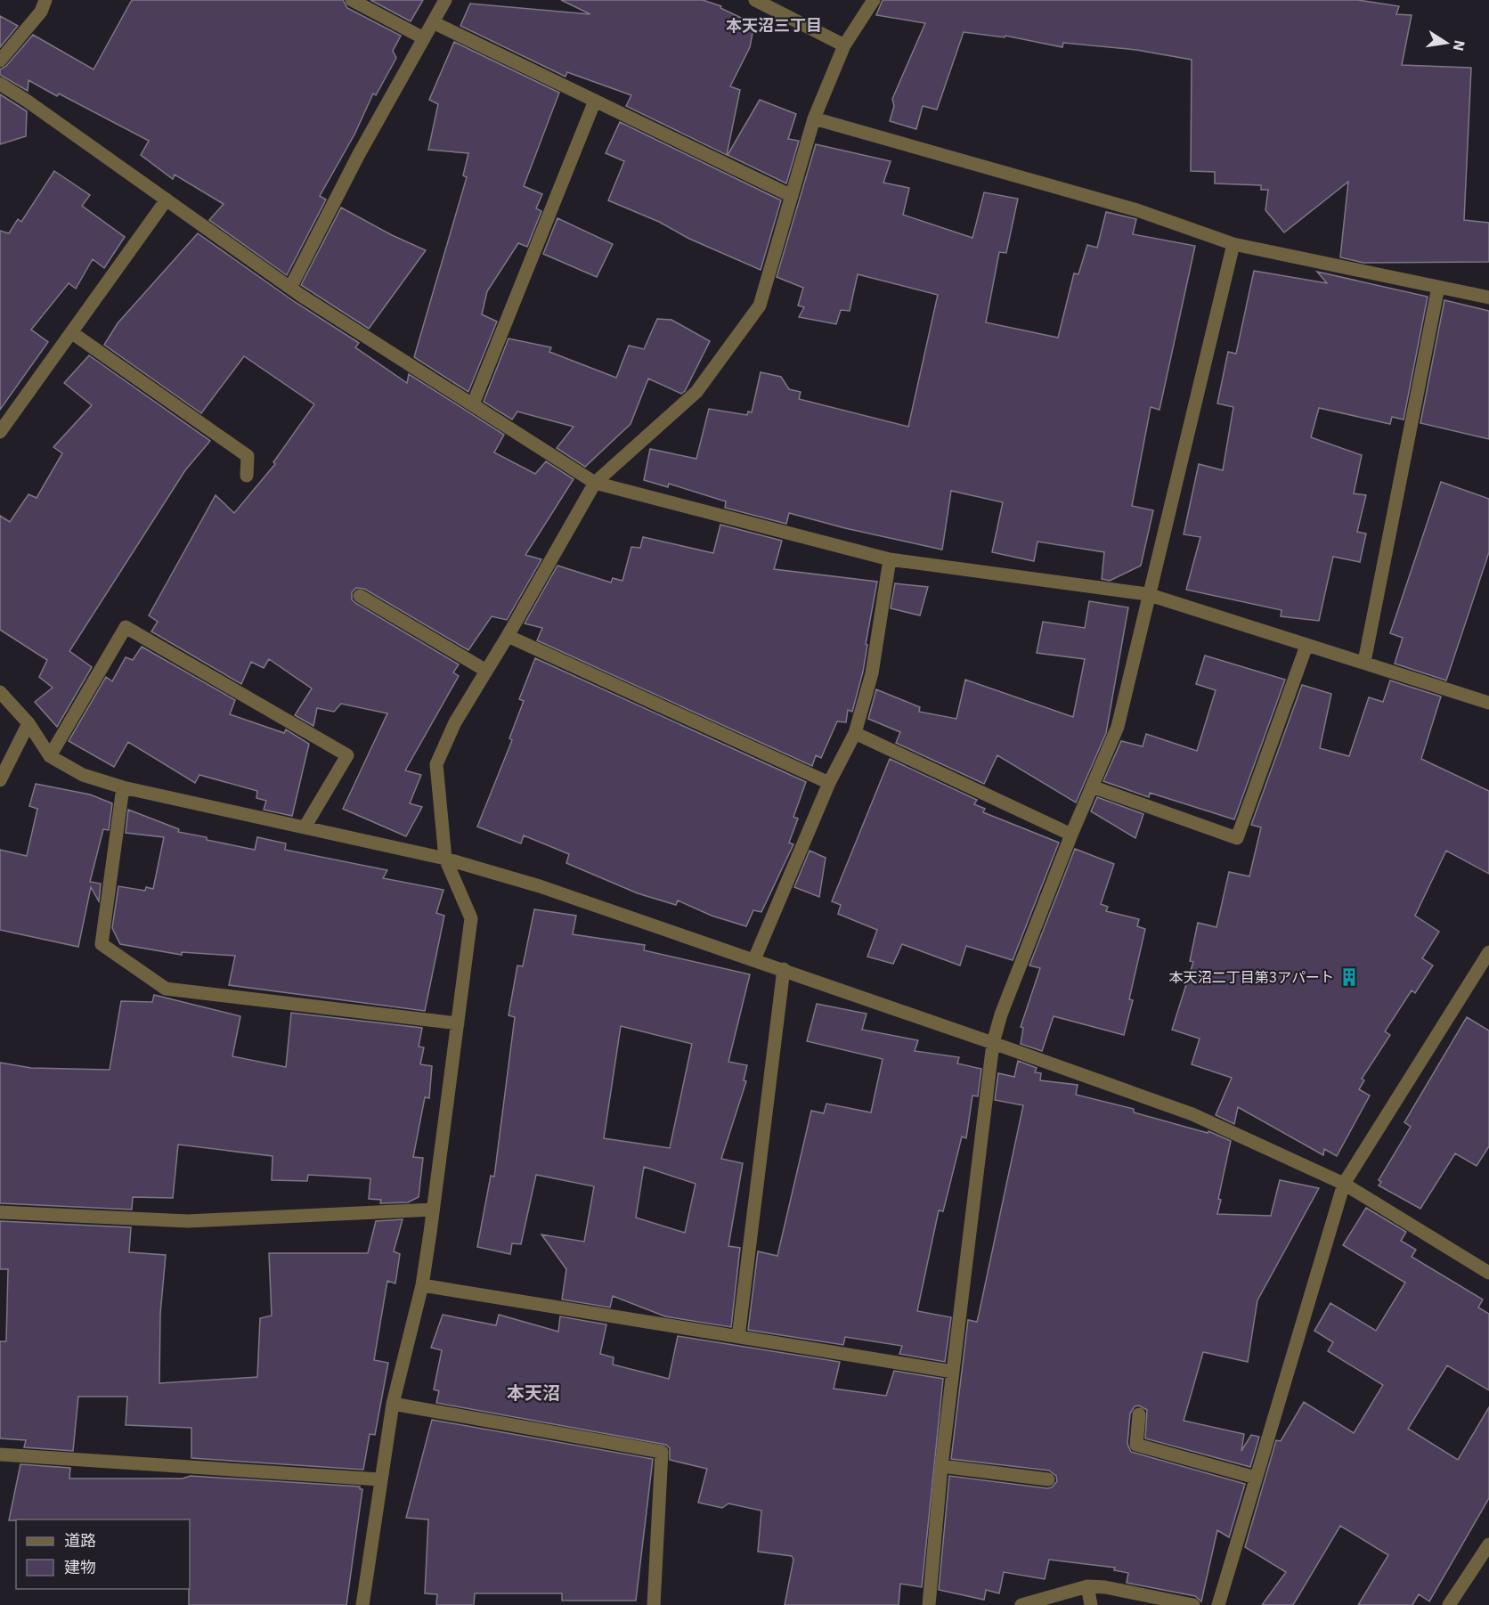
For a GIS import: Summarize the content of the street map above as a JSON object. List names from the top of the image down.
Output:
{
  "districts": ["本天沼三丁目", "本天沼"],
  "places": {
    "building": ["本天沼二丁目第3アパート"]
  },
  "legend": ["道路", "建物"],
  "north": "right"
}
